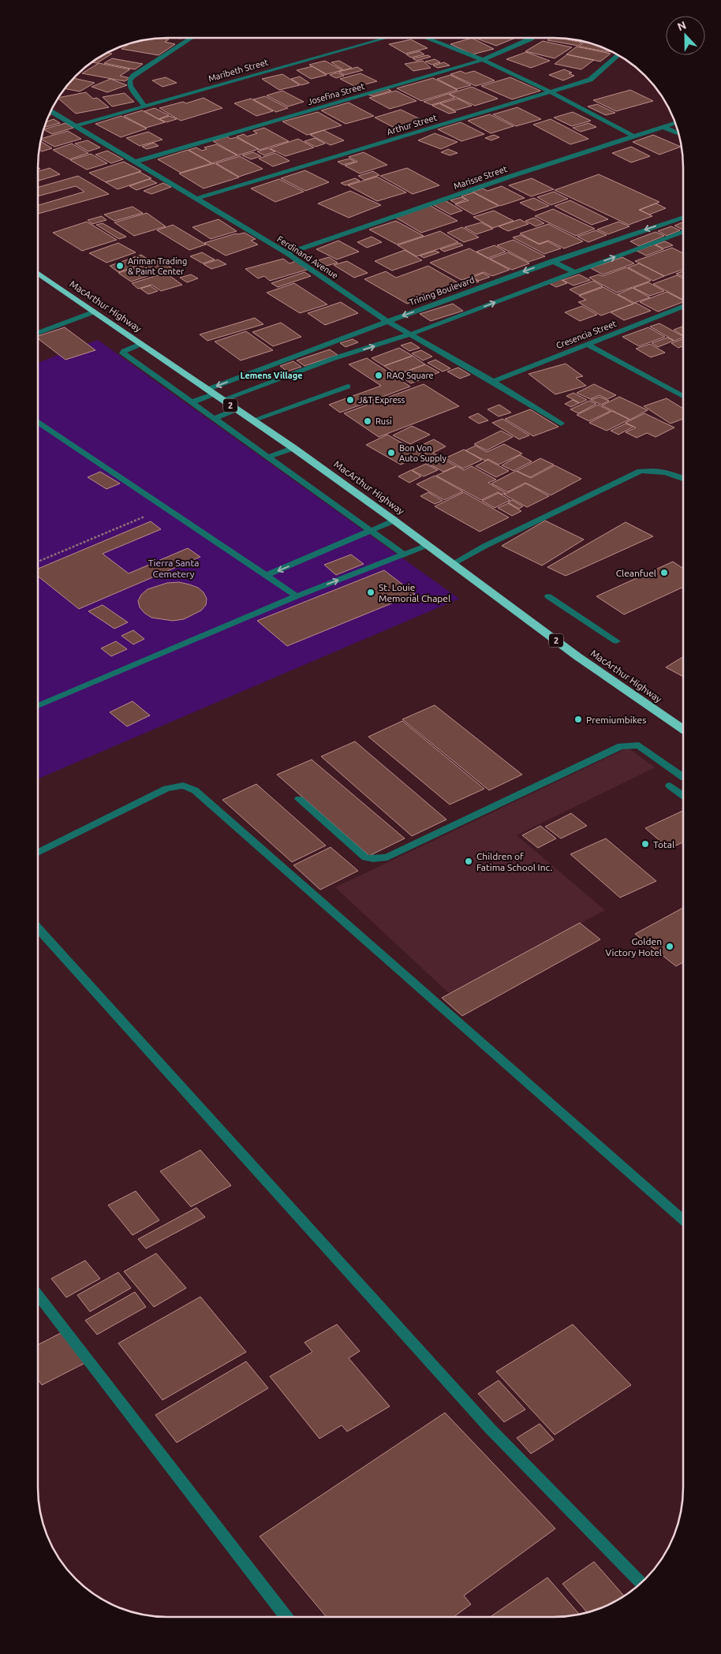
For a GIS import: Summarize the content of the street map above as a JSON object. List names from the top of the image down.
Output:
{
  "streets": {
    "highway": ["MacArthur Highway", "2"],
    "street": [
      "Maribeth Street",
      "Josefina Street",
      "Arthur Street",
      "Marisse Street",
      "Ferdinand Avenue",
      "Trining Boulevard",
      "Cresencia Street"
    ]
  },
  "crossings": [
    ["Maribeth Street", "Ferdinand Avenue"],
    ["Josefina Street", "Ferdinand Avenue"],
    ["Arthur Street", "Ferdinand Avenue"],
    ["Marisse Street", "Ferdinand Avenue"],
    ["Ferdinand Avenue", "Trining Boulevard"],
    ["Ferdinand Avenue", "Cresencia Street"],
    ["Trining Boulevard", "MacArthur Highway"]
  ],
  "districts": ["Lemens Village"],
  "parks": ["Tierra Santa Cemetery"],
  "places": [
    "Ariman Trading & Paint Center",
    "RAQ Square",
    "J&T Express",
    "Rusi",
    "Bon Von Auto Supply",
    "Cleanfuel",
    "St. Louie Memorial Chapel",
    "Premiumbikes",
    "Total",
    "Children of Fatima School Inc.",
    "Golden Victory Hotel"
  ],
  "north": "top"
}
